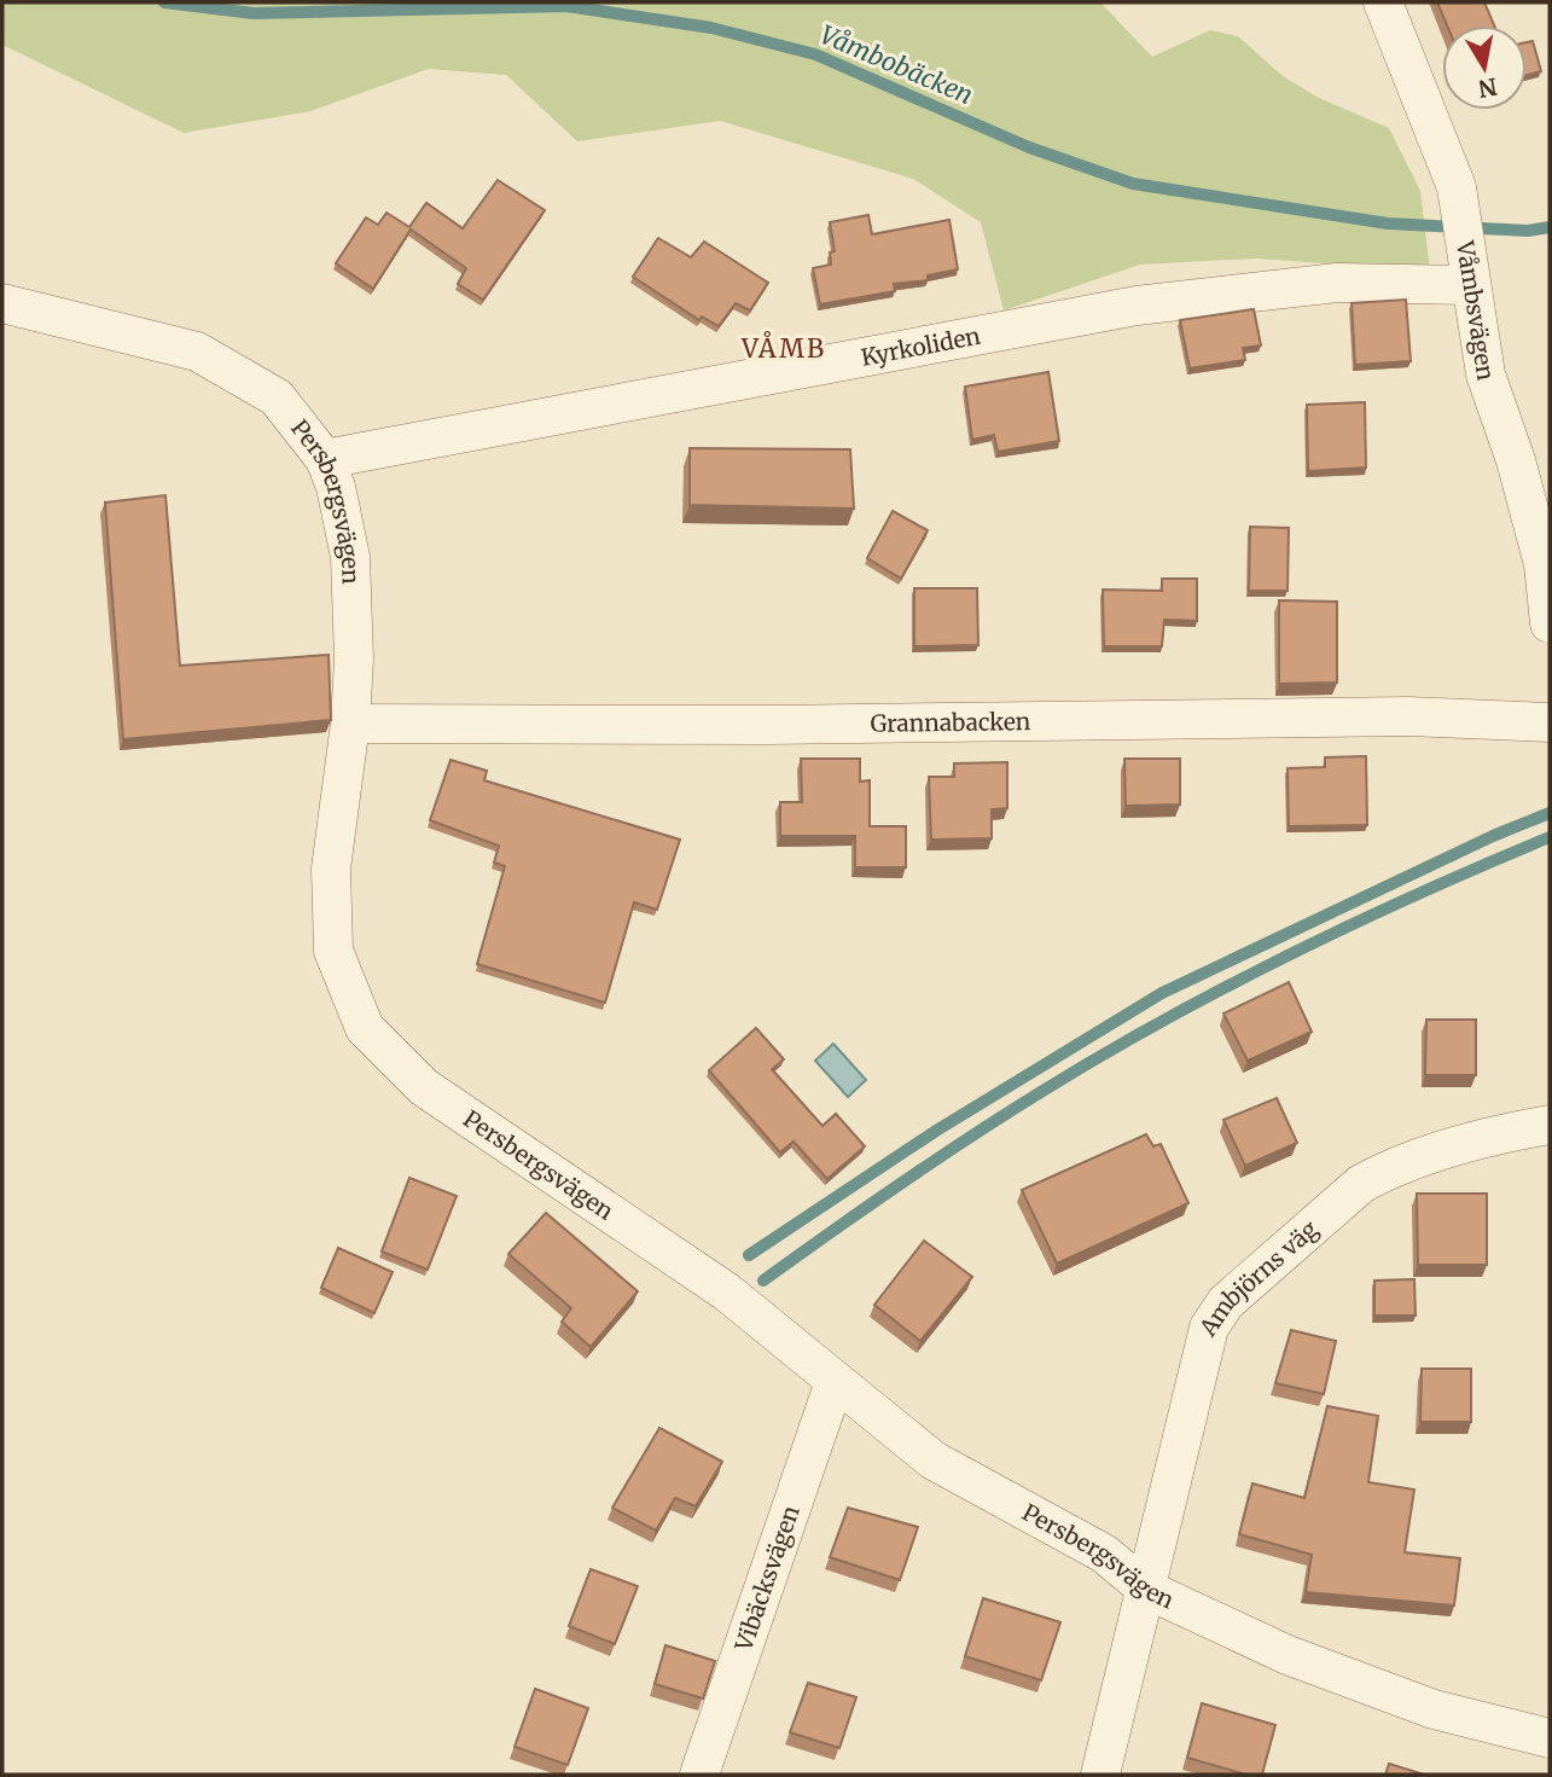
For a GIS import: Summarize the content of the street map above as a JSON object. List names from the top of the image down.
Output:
{
  "streets": {
    "street": [
      "Våmbsvägen",
      "Kyrkoliden",
      "Persbergsvägen",
      "Grannabacken",
      "Ambjörns väg",
      "Vibäcksvägen"
    ]
  },
  "crossings": [
    ["Våmbsvägen", "Kyrkoliden"],
    ["Kyrkoliden", "Persbergsvägen"],
    ["Persbergsvägen", "Grannabacken"],
    ["Persbergsvägen", "Ambjörns väg"],
    ["Persbergsvägen", "Vibäcksvägen"]
  ],
  "districts": ["VÅMB"],
  "water": ["Våmbobäcken"],
  "north": "bottom"
}
